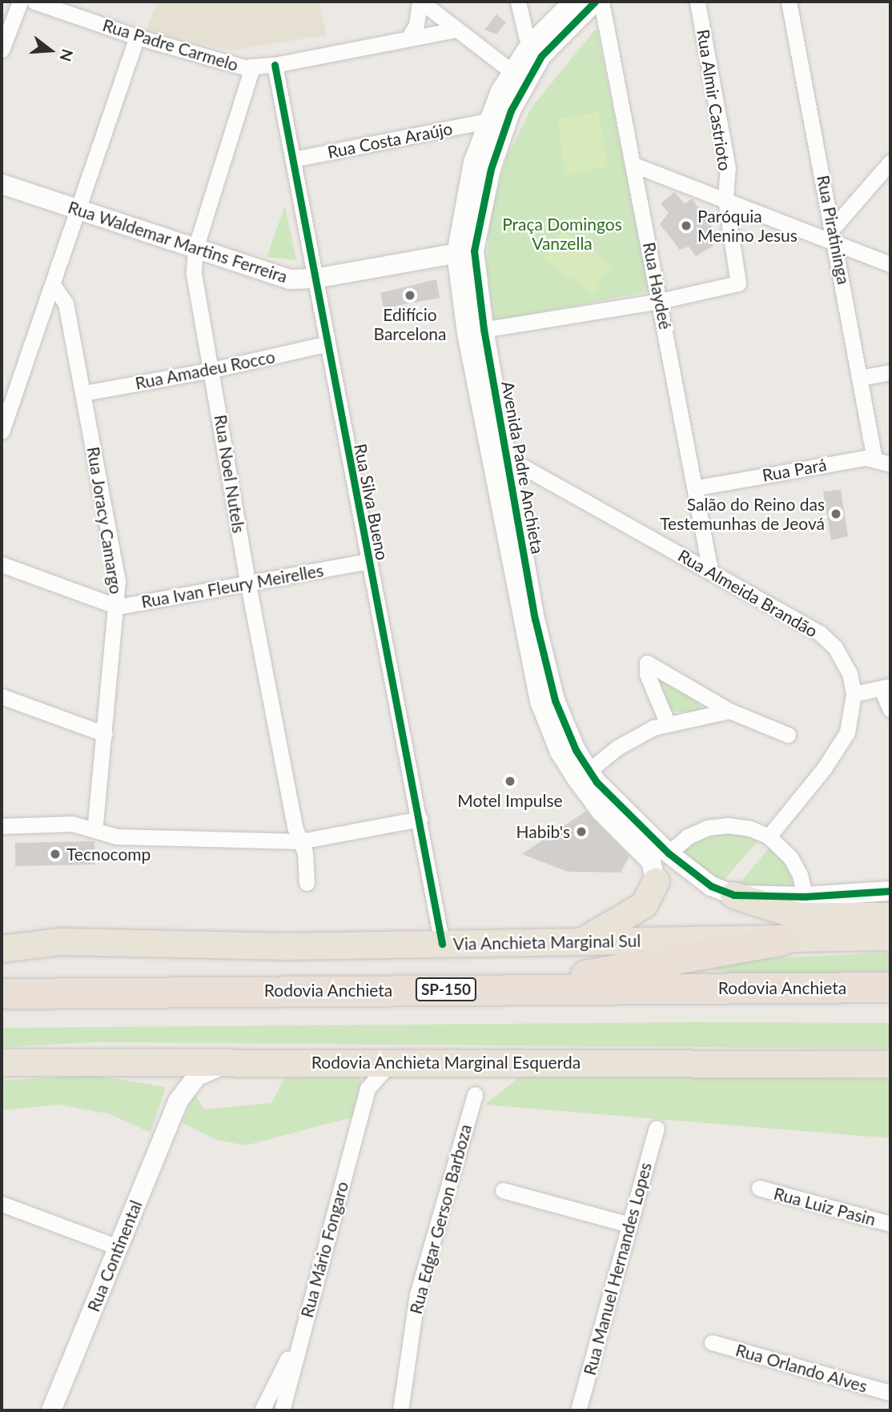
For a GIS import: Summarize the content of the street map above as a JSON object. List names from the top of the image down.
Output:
{
  "streets": {
    "highway": [
      "Via Anchieta Marginal Sul",
      "Rodovia Anchieta",
      "SP-150",
      "Rodovia Anchieta Marginal Esquerda"
    ],
    "street": [
      "Rua Padre Carmelo",
      "Rua Almir Castrioto",
      "Rua Costa Araújo",
      "Rua Piratininga",
      "Rua Waldemar Martins Ferreira",
      "Rua Haydeé",
      "Rua Amadeu Rocco",
      "Avenida Padre Anchieta",
      "Rua Pará",
      "Rua Noel Nutels",
      "Rua Silva Bueno",
      "Rua Joracy Camargo",
      "Rua Ivan Fleury Meirelles",
      "Rua Almeida Brandão",
      "Rua Luiz Pasin",
      "Rua Edgar Gerson Barboza",
      "Rua Mário Fongaro",
      "Rua Continental",
      "Rua Manuel Hernandes Lopes",
      "Rua Orlando Alves"
    ]
  },
  "crossings": [
    ["Rua Padre Carmelo", "Rua Noel Nutels"],
    ["Rua Padre Carmelo", "Rua Silva Bueno"],
    ["Rua Almir Castrioto", "Rua Haydeé"],
    ["Rua Costa Araújo", "Avenida Padre Anchieta"],
    ["Rua Costa Araújo", "Rua Silva Bueno"],
    ["Rua Piratininga", "Rua Pará"],
    ["Rua Waldemar Martins Ferreira", "Avenida Padre Anchieta"],
    ["Rua Waldemar Martins Ferreira", "Rua Noel Nutels"],
    ["Rua Waldemar Martins Ferreira", "Rua Silva Bueno"],
    ["Rua Haydeé", "Rua Pará"],
    ["Rua Haydeé", "Rua Almeida Brandão"],
    ["Rua Amadeu Rocco", "Rua Noel Nutels"],
    ["Rua Amadeu Rocco", "Rua Silva Bueno"],
    ["Rua Amadeu Rocco", "Rua Joracy Camargo"],
    ["Avenida Padre Anchieta", "Rua Almeida Brandão"],
    ["Rua Noel Nutels", "Rua Ivan Fleury Meirelles"],
    ["Rua Silva Bueno", "Rua Ivan Fleury Meirelles"],
    ["Rua Silva Bueno", "Via Anchieta Marginal Sul"],
    ["Rua Joracy Camargo", "Rua Ivan Fleury Meirelles"],
    ["Rodovia Anchieta Marginal Esquerda", "Rua Continental"]
  ],
  "parks": ["Praça Domingos Vanzella"],
  "places": [
    "Paróquia Menino Jesus",
    "Edifício Barcelona",
    "Salão do Reino das Testemunhas de Jeová",
    "Motel Impulse",
    "Habib's",
    "Tecnocomp"
  ],
  "north": "right"
}
